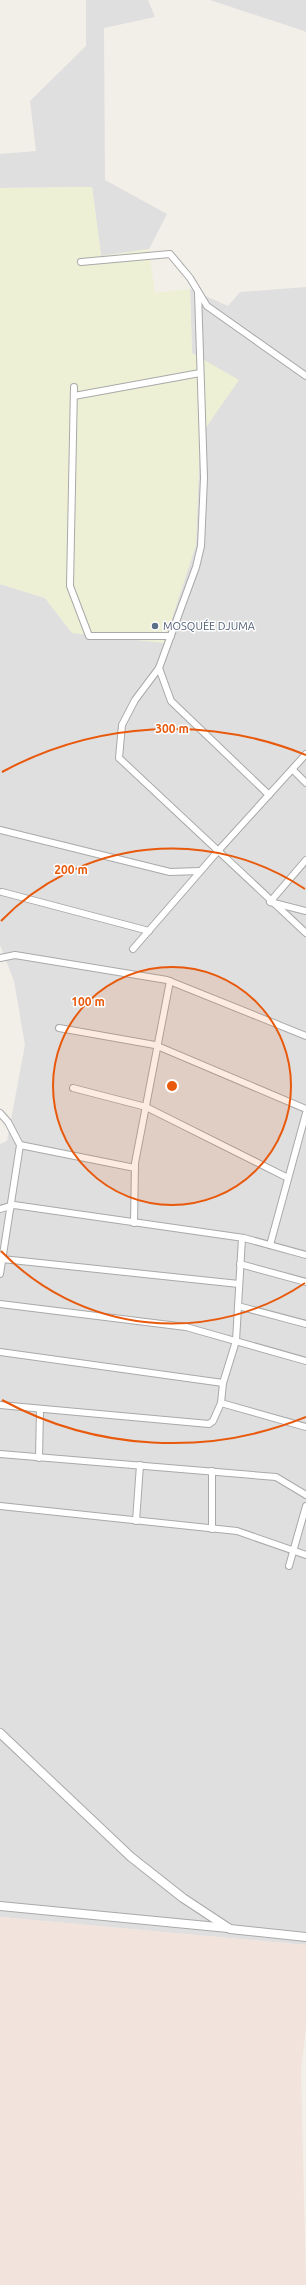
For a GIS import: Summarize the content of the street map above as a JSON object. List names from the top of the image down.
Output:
{
  "places": ["MOSQUÉE DJUMA"],
  "rings": ["300 m", "200 m", "100 m"]
}
